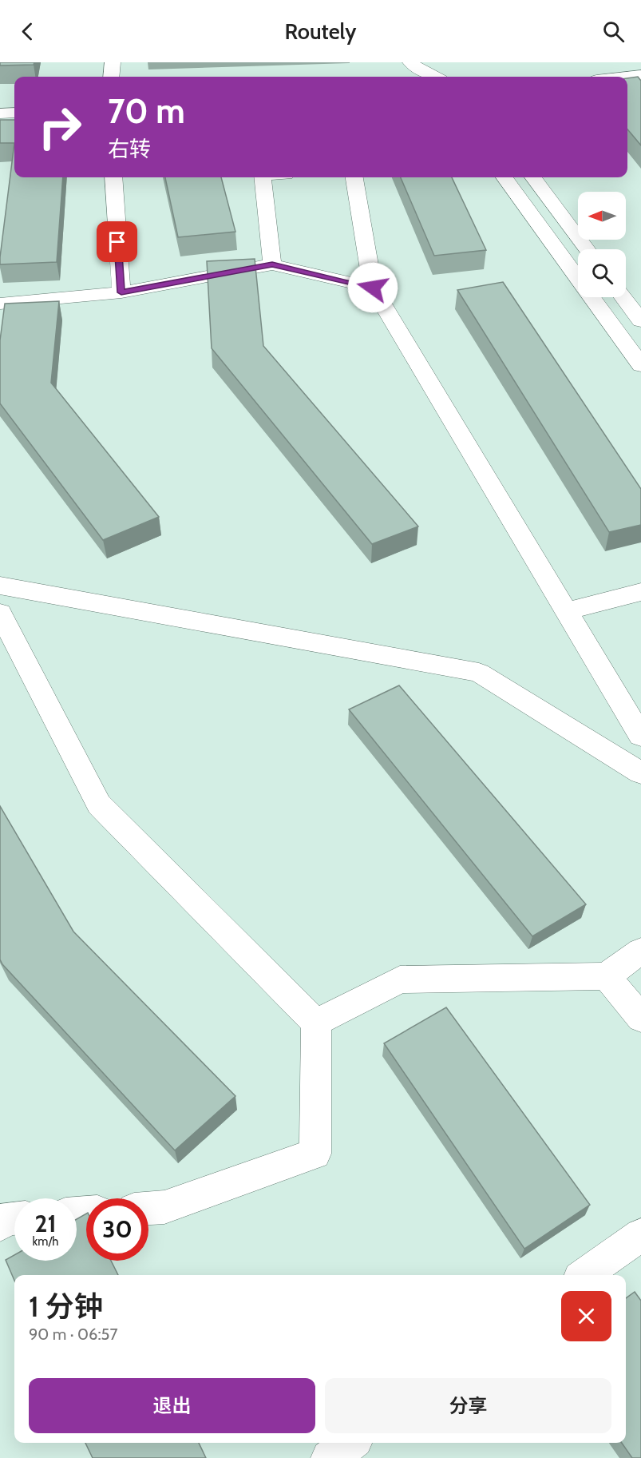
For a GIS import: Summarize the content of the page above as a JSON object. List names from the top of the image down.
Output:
{
  "north": "left",
  "page": {
    "header": "Routely",
    "turn": ["70 m", "右转"],
    "speed": "21 km/h",
    "limit": "30",
    "heading": ["1 分钟", "90 m · 06:57"],
    "buttons": ["退出", "分享"]
  }
}
